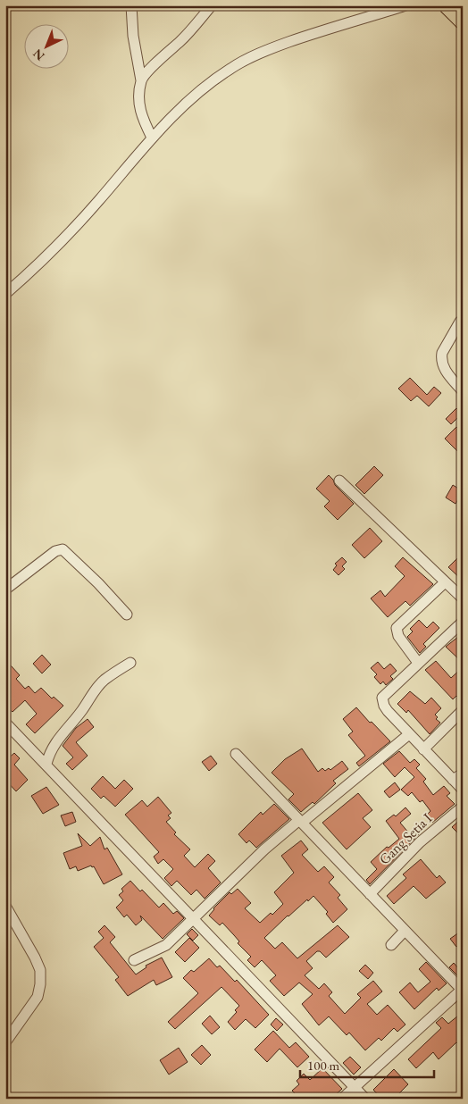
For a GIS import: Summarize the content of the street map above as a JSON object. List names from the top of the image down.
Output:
{
  "streets": {
    "street": ["Gang Setia I"]
  },
  "scale_bar": "100 m",
  "north": "bottom left"
}
